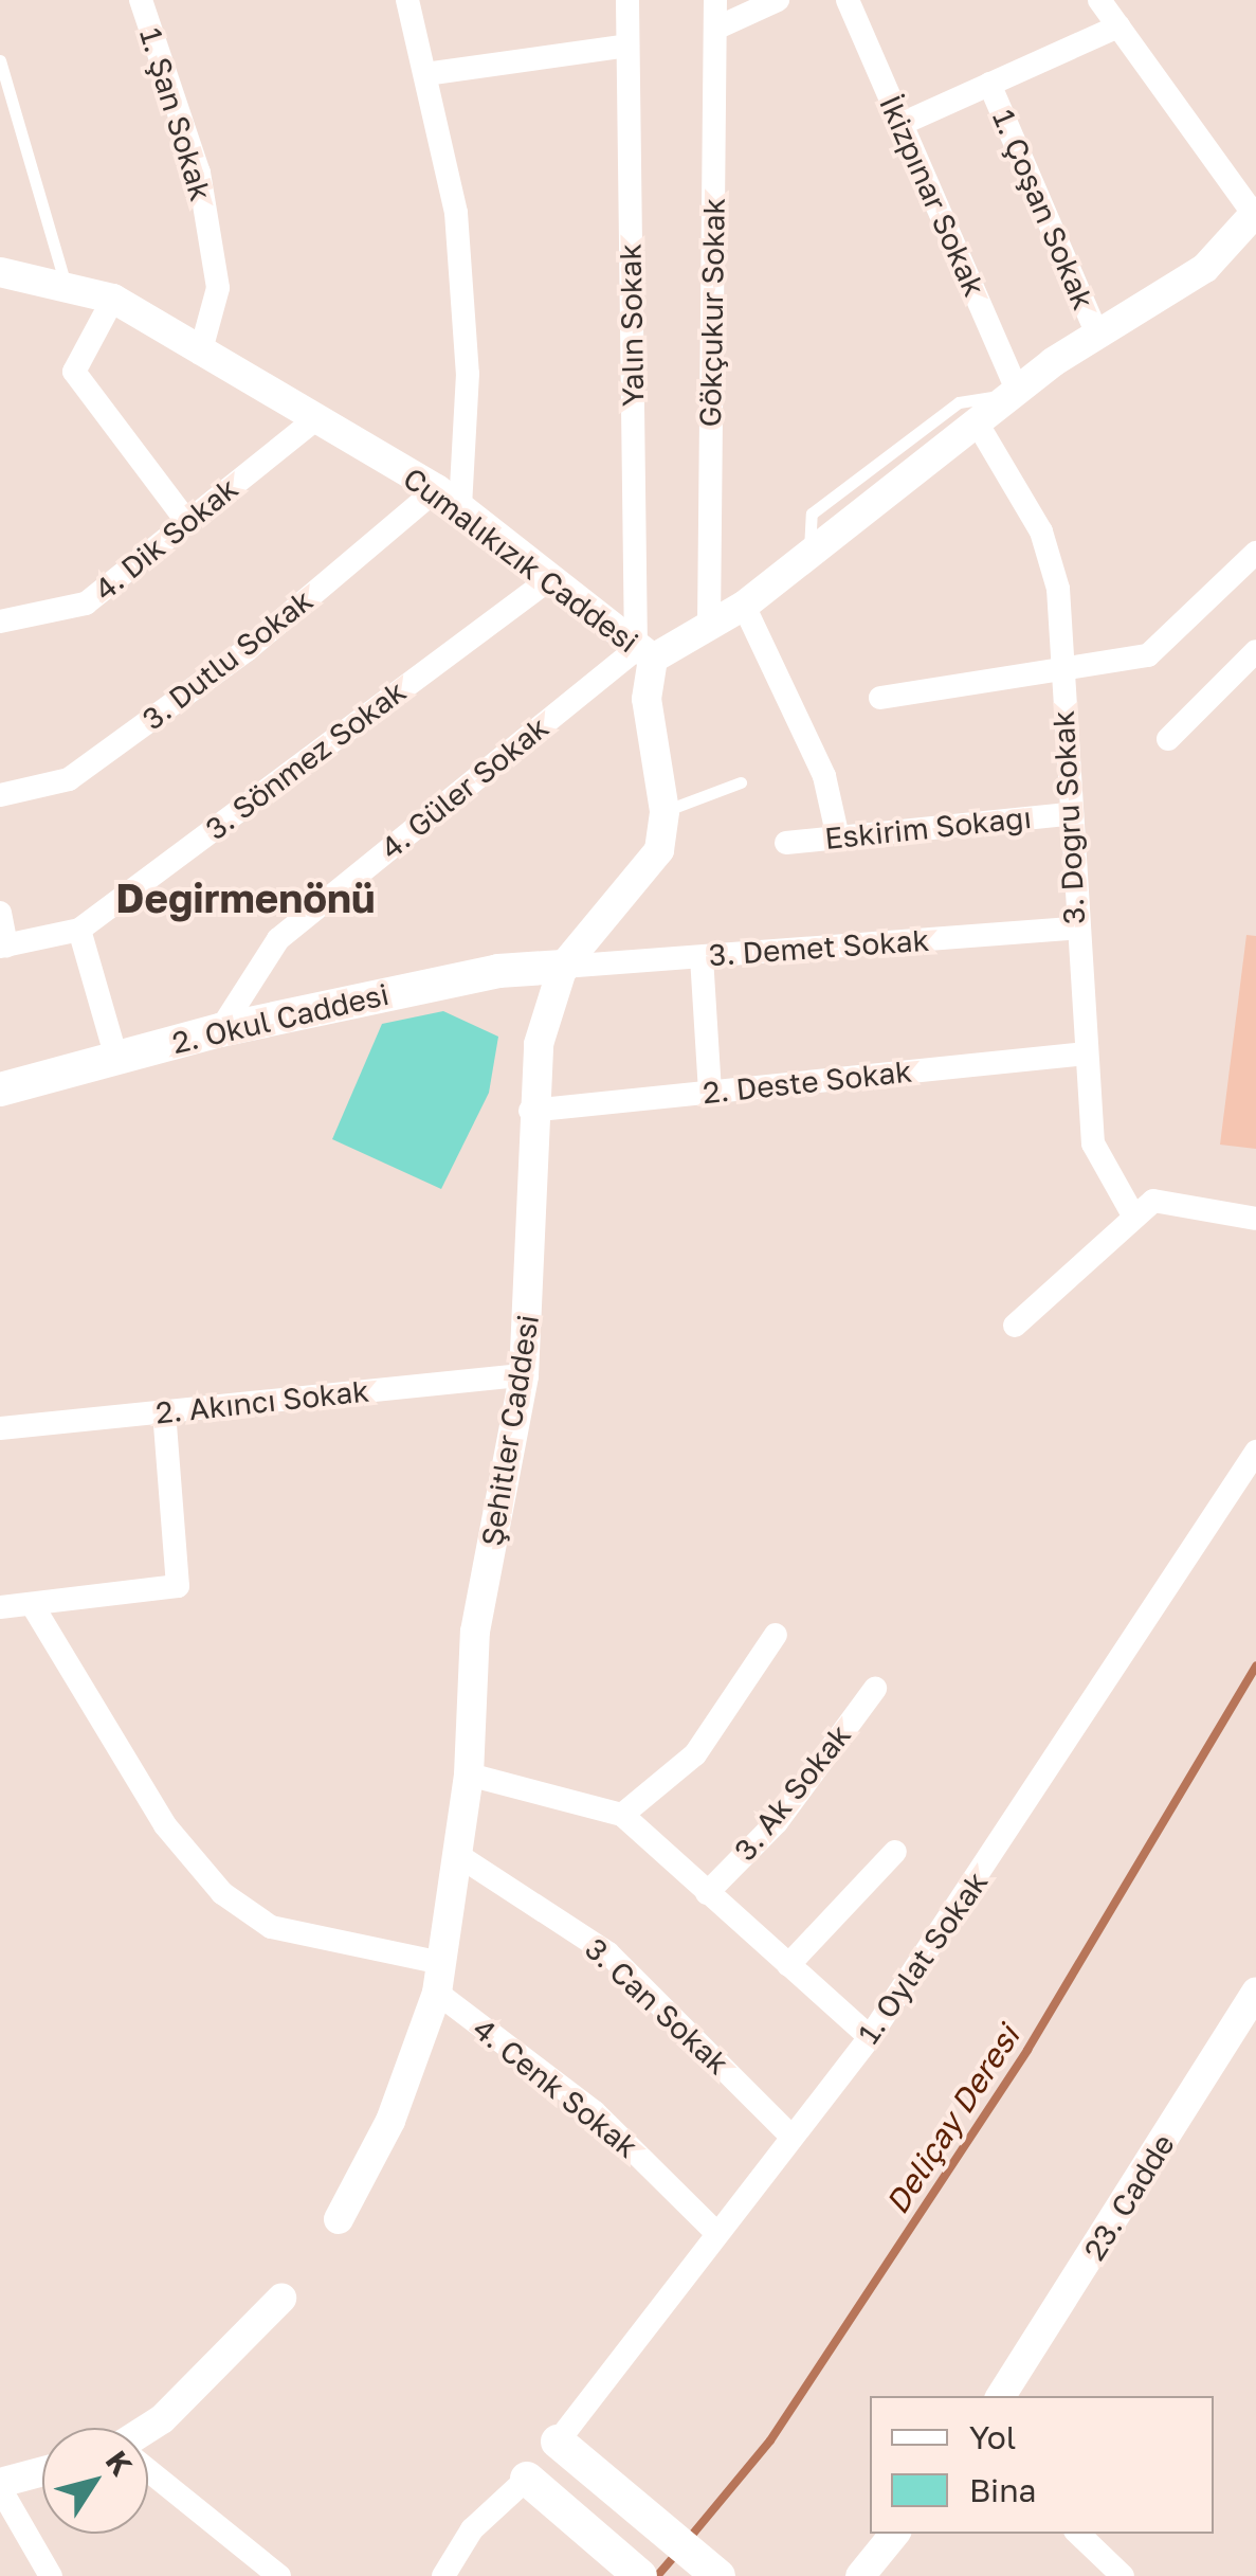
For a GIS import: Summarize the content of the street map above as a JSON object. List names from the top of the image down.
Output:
{
  "streets": {
    "main road": ["2. Okul Caddesi"],
    "street": [
      "1. Şan Sokak",
      "İkizpınar Sokak",
      "1. Çoşan Sokak",
      "Gökçukur Sokak",
      "Yalın Sokak",
      "4. Dik Sokak",
      "Cumalıkızık Caddesi",
      "3. Dutlu Sokak",
      "3. Sönmez Sokak",
      "4. Güler Sokak",
      "3. Doğru Sokak",
      "Eskirim Sokağı",
      "3. Demet Sokak",
      "2. Deste Sokak",
      "2. Akıncı Sokak",
      "Şehitler Caddesi",
      "3. Ak Sokak",
      "1. Oylat Sokak",
      "3. Can Sokak",
      "4. Cenk Sokak",
      "23. Cadde"
    ]
  },
  "crossings": [
    ["1. Şan Sokak", "Cumalıkızık Caddesi"],
    ["İkizpınar Sokak", "Cumalıkızık Caddesi"],
    ["1. Çoşan Sokak", "Cumalıkızık Caddesi"],
    ["Gökçukur Sokak", "Cumalıkızık Caddesi"],
    ["Yalın Sokak", "Cumalıkızık Caddesi"],
    ["Yalın Sokak", "4. Güler Sokak"],
    ["Yalın Sokak", "Şehitler Caddesi"],
    ["4. Dik Sokak", "Cumalıkızık Caddesi"],
    ["Cumalıkızık Caddesi", "3. Dutlu Sokak"],
    ["Cumalıkızık Caddesi", "3. Sönmez Sokak"],
    ["Cumalıkızık Caddesi", "4. Güler Sokak"],
    ["Cumalıkızık Caddesi", "3. Doğru Sokak"],
    ["Cumalıkızık Caddesi", "Şehitler Caddesi"],
    ["4. Güler Sokak", "2. Okul Caddesi"],
    ["4. Güler Sokak", "Şehitler Caddesi"],
    ["3. Doğru Sokak", "Eskirim Sokağı"],
    ["3. Doğru Sokak", "3. Demet Sokak"],
    ["3. Doğru Sokak", "2. Deste Sokak"],
    ["3. Demet Sokak", "2. Okul Caddesi"],
    ["3. Demet Sokak", "Şehitler Caddesi"],
    ["2. Okul Caddesi", "Şehitler Caddesi"],
    ["2. Deste Sokak", "Şehitler Caddesi"],
    ["2. Akıncı Sokak", "Şehitler Caddesi"],
    ["Şehitler Caddesi", "3. Can Sokak"],
    ["Şehitler Caddesi", "4. Cenk Sokak"],
    ["1. Oylat Sokak", "3. Can Sokak"],
    ["1. Oylat Sokak", "4. Cenk Sokak"]
  ],
  "districts": ["Değirmenönü"],
  "water": ["Deliçay Deresi"],
  "legend": ["Yol", "Bina"],
  "north": "top right"
}
